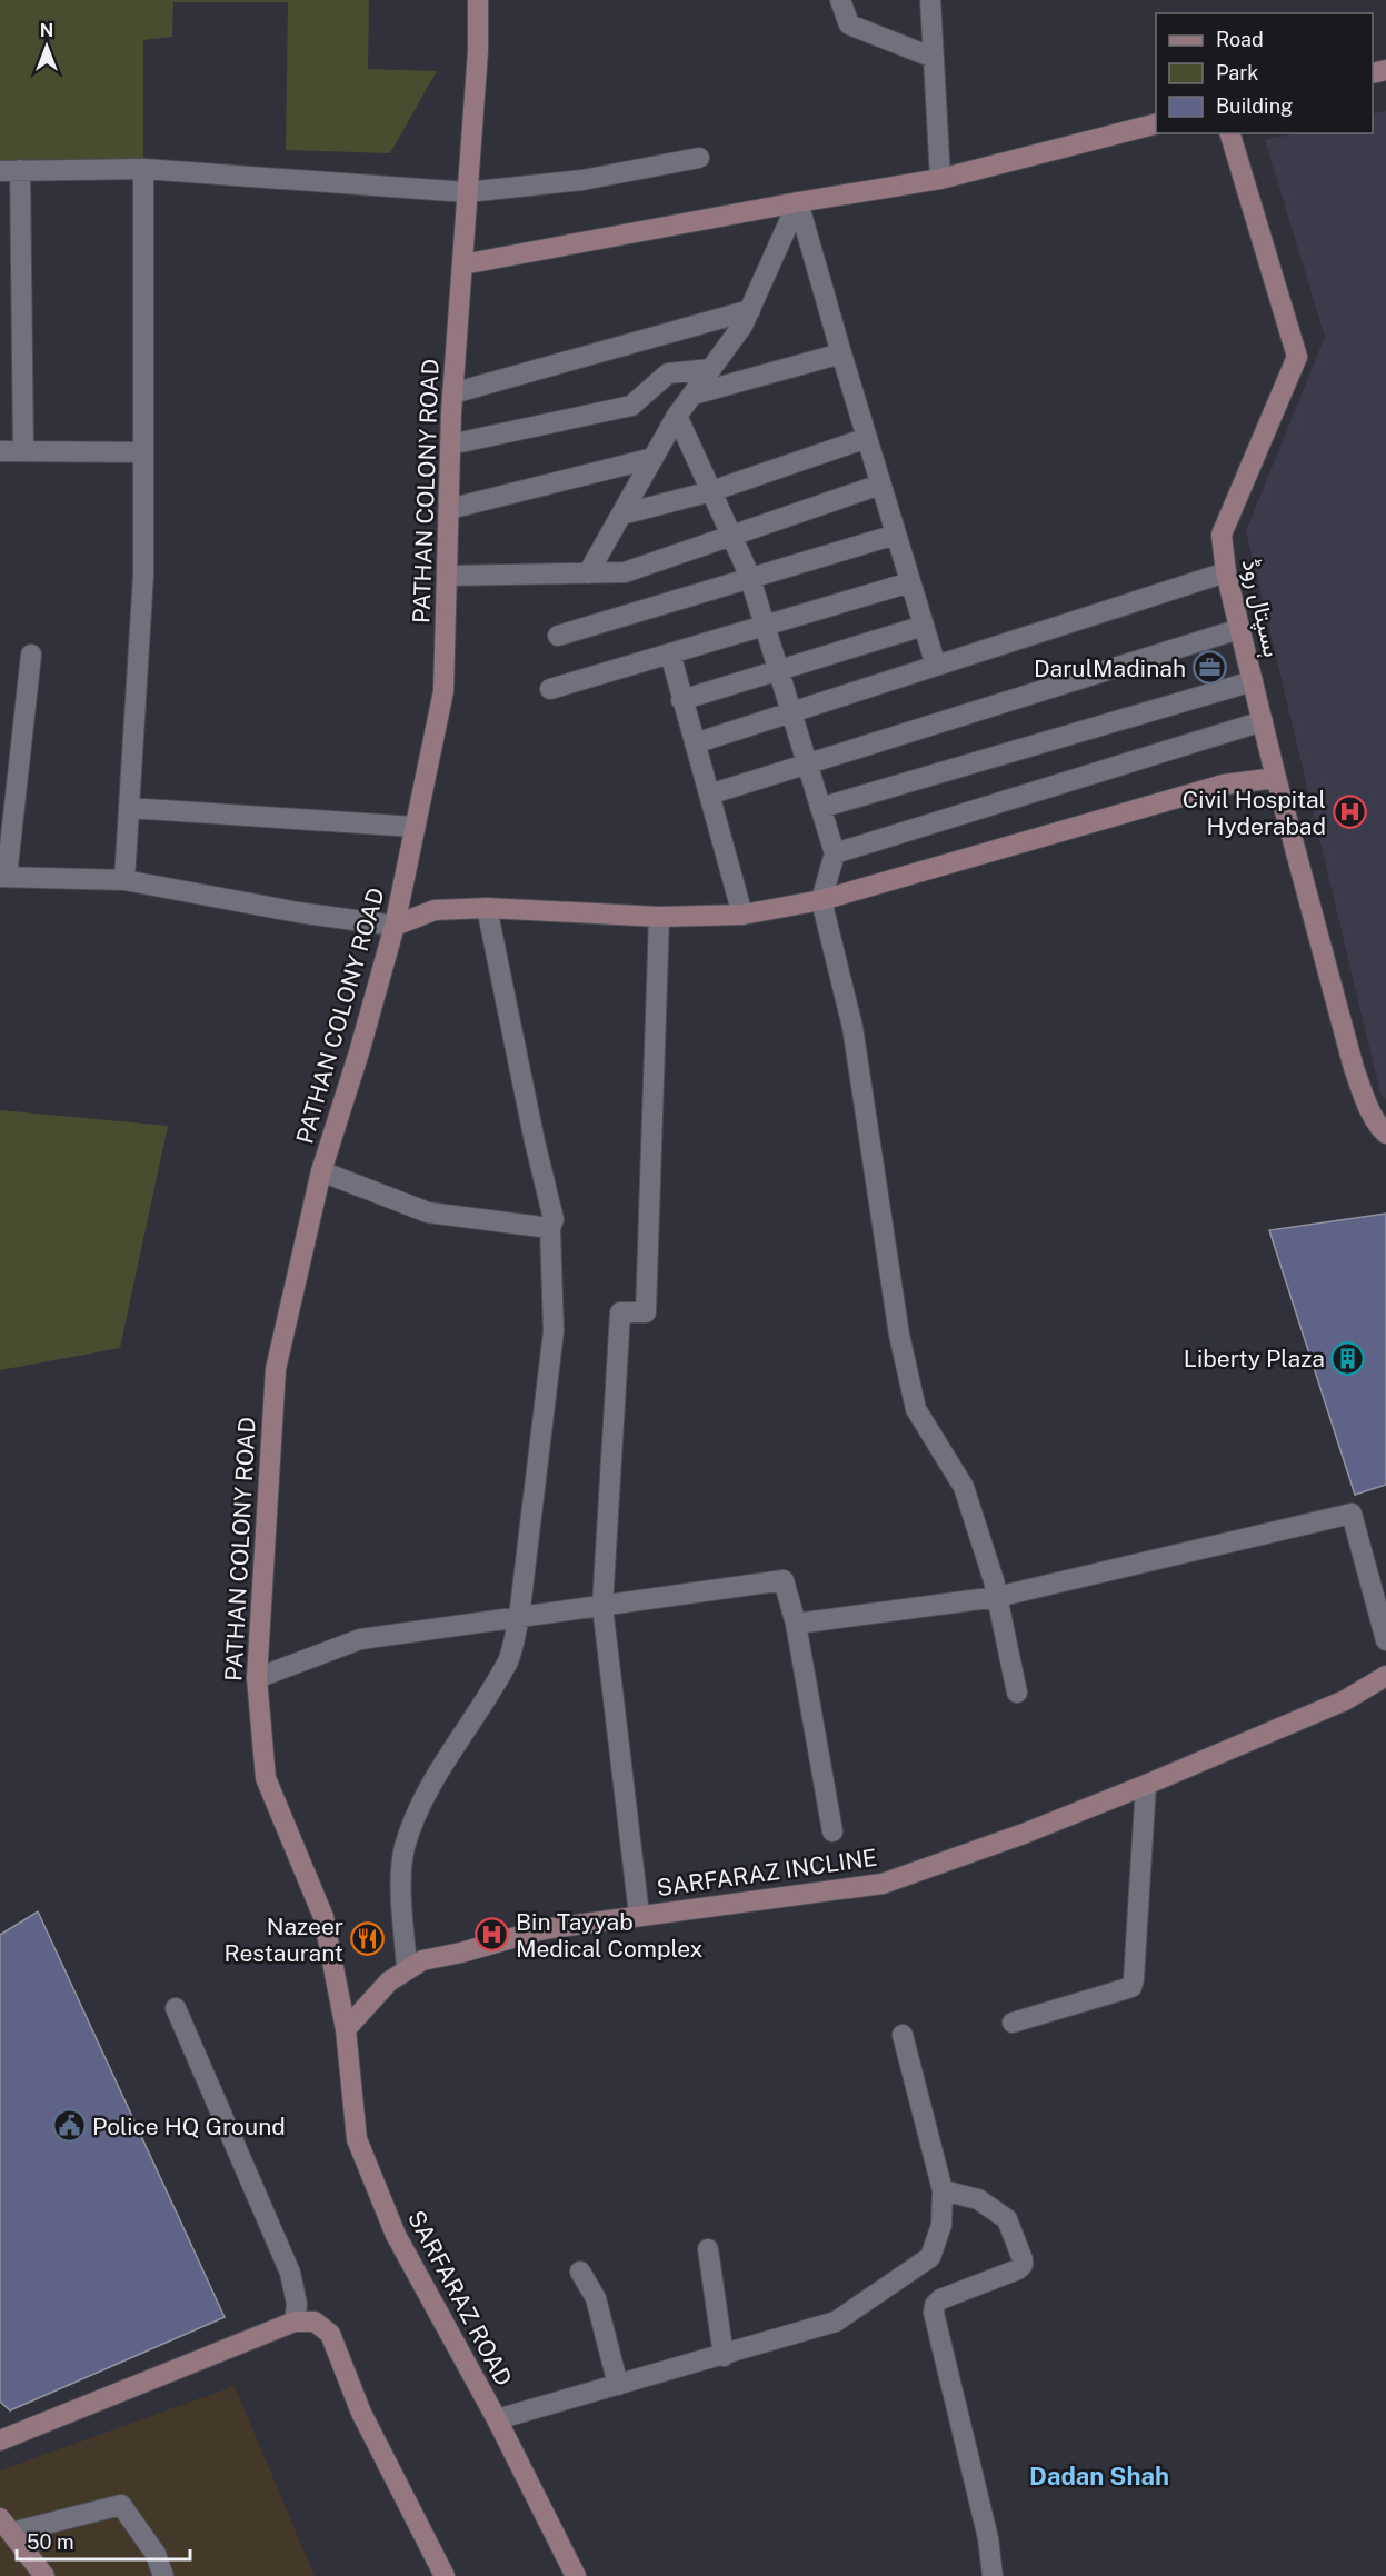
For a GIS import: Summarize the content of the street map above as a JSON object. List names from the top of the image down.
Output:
{
  "streets": {
    "street": [
      "PATHAN COLONY ROAD",
      "ہسپتال روڈ",
      "SARFARAZ INCLINE",
      "SARFARAZ ROAD"
    ]
  },
  "crossings": [
    ["PATHAN COLONY ROAD", "SARFARAZ INCLINE"],
    ["PATHAN COLONY ROAD", "SARFARAZ ROAD"],
    ["SARFARAZ INCLINE", "SARFARAZ ROAD"]
  ],
  "districts": ["Dadan Shah"],
  "places": {
    "office": ["DarulMadinah"],
    "hospital": ["Civil Hospital Hyderabad", "Bin Tayyab Medical Complex"],
    "building": ["Liberty Plaza"],
    "restaurant": ["Nazeer Restaurant"],
    "public building": ["Police HQ Ground"]
  },
  "legend": ["Road", "Park", "Building"],
  "scale_bar": "50 m",
  "north": "top"
}
